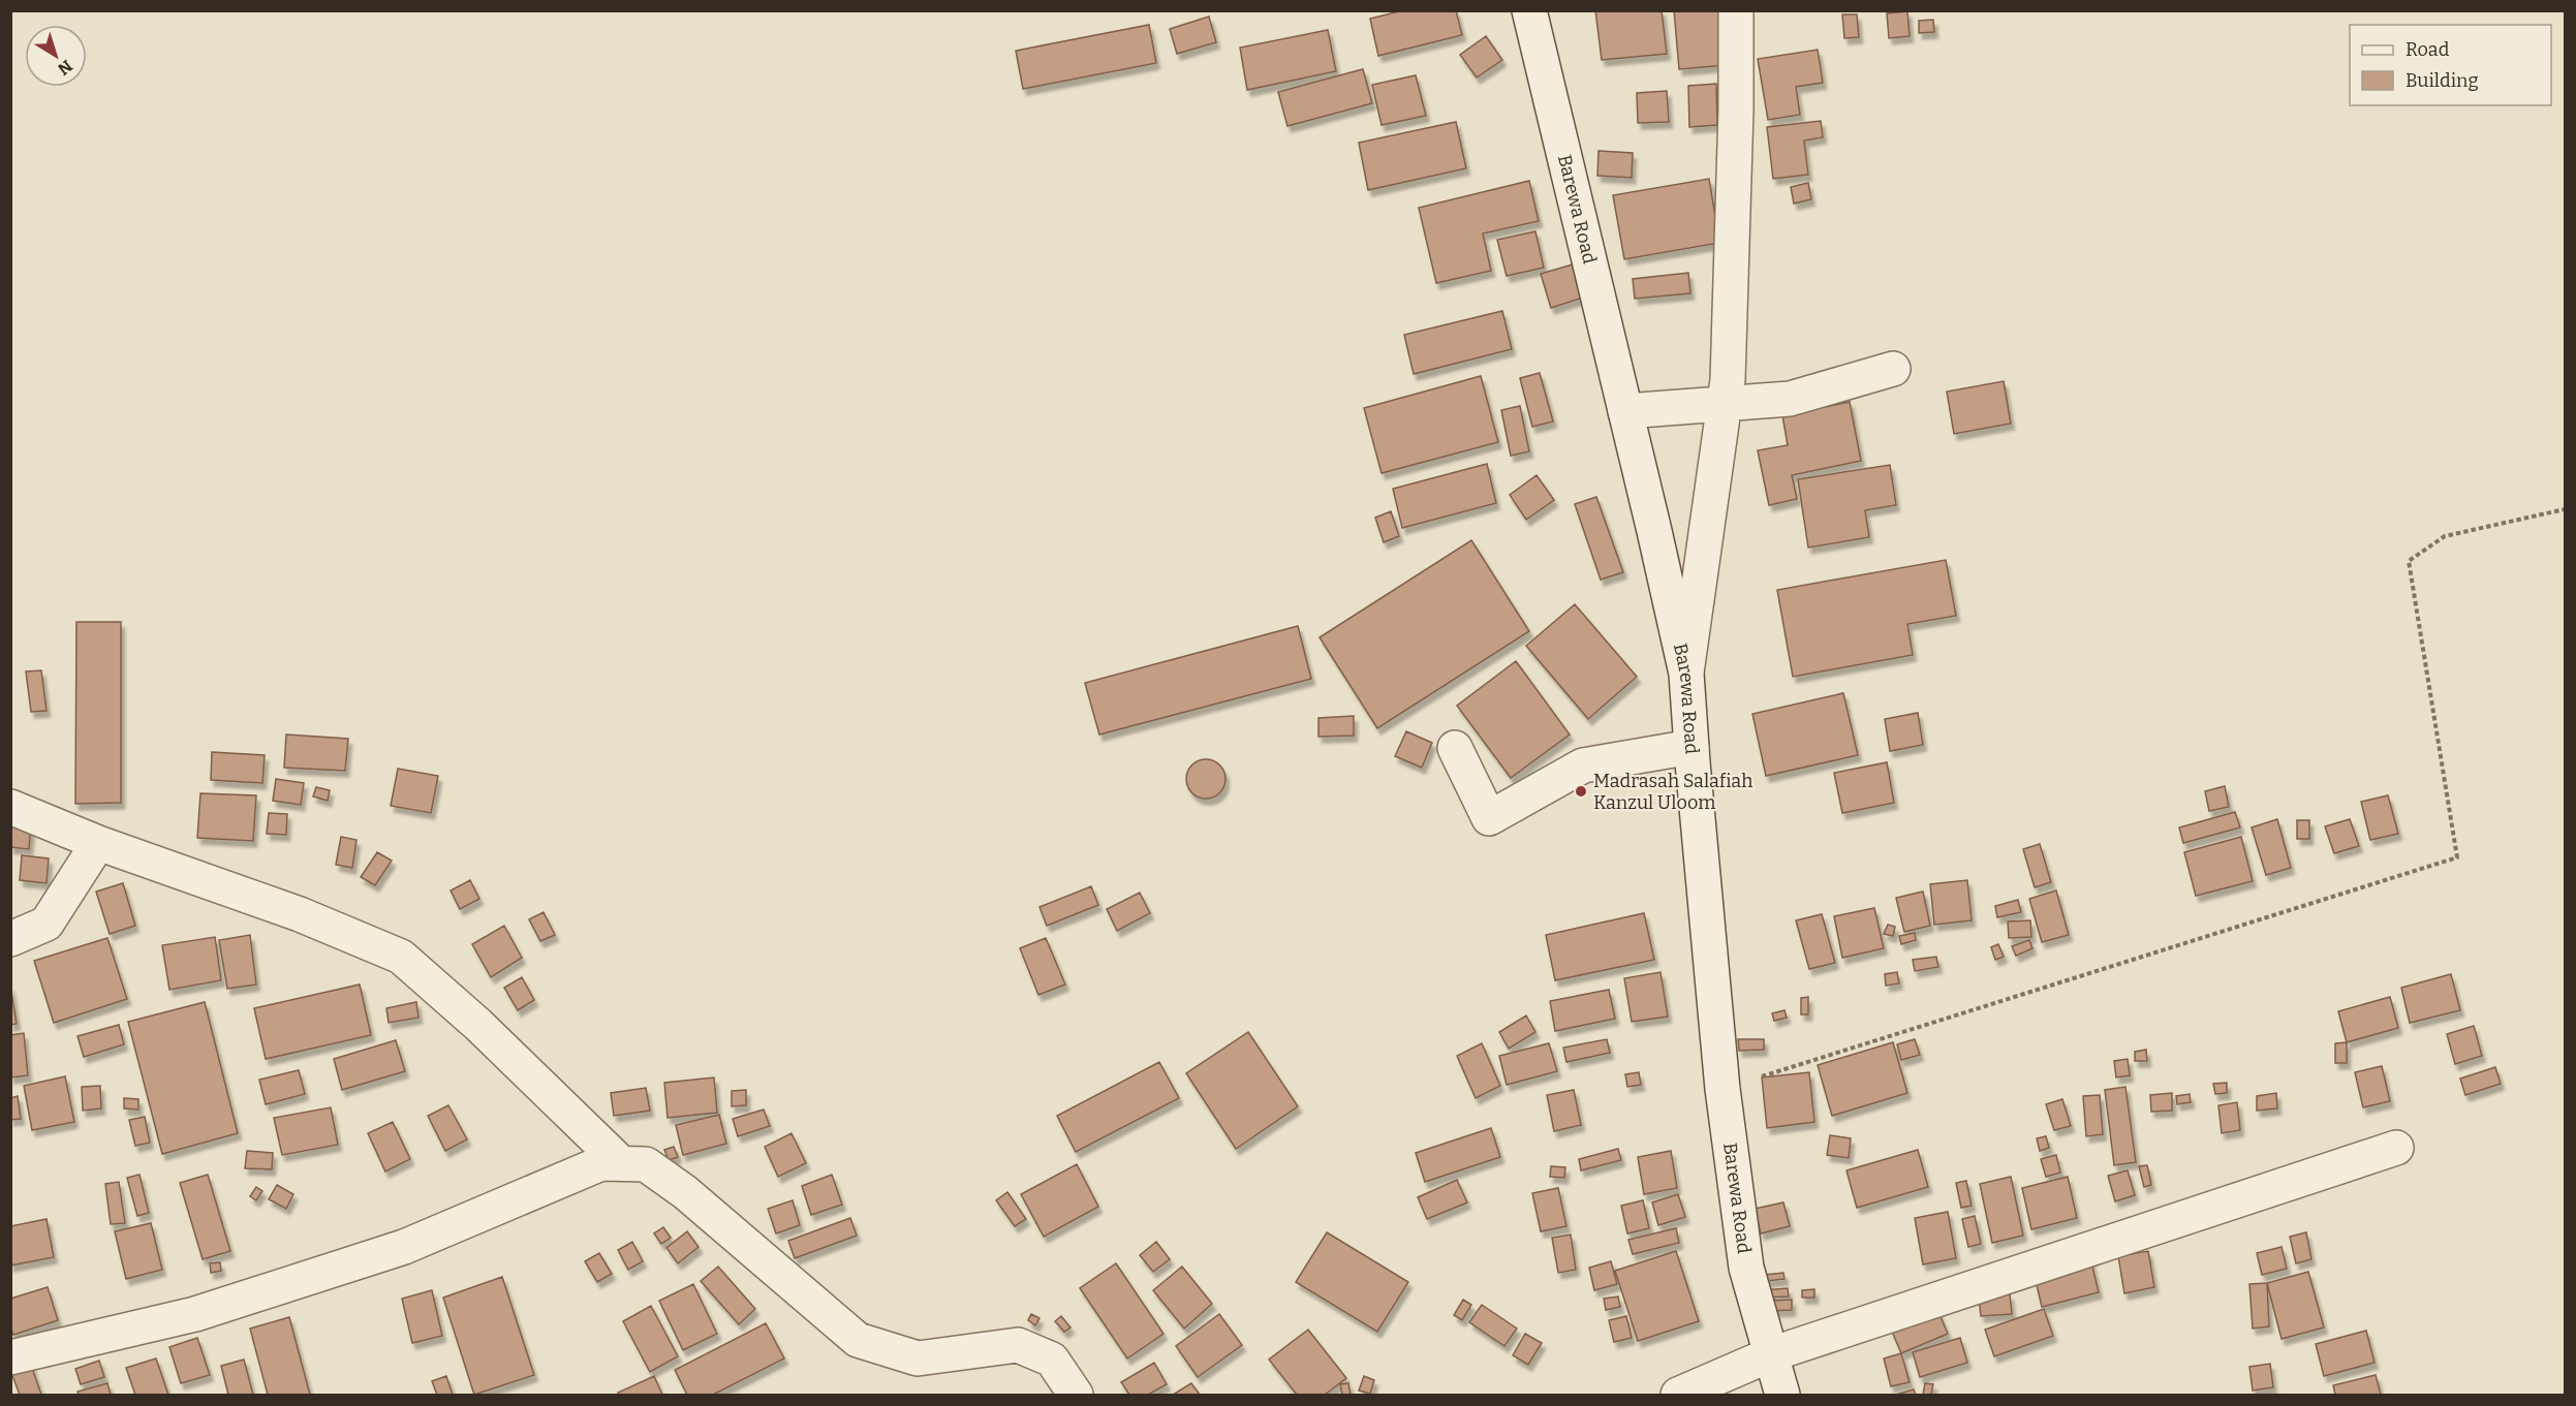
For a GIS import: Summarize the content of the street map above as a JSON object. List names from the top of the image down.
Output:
{
  "streets": {
    "street": ["Barewa Road"]
  },
  "places": ["Madrasah Salafiah Kanzul Uloom"],
  "legend": ["Road", "Building"],
  "north": "bottom right"
}
